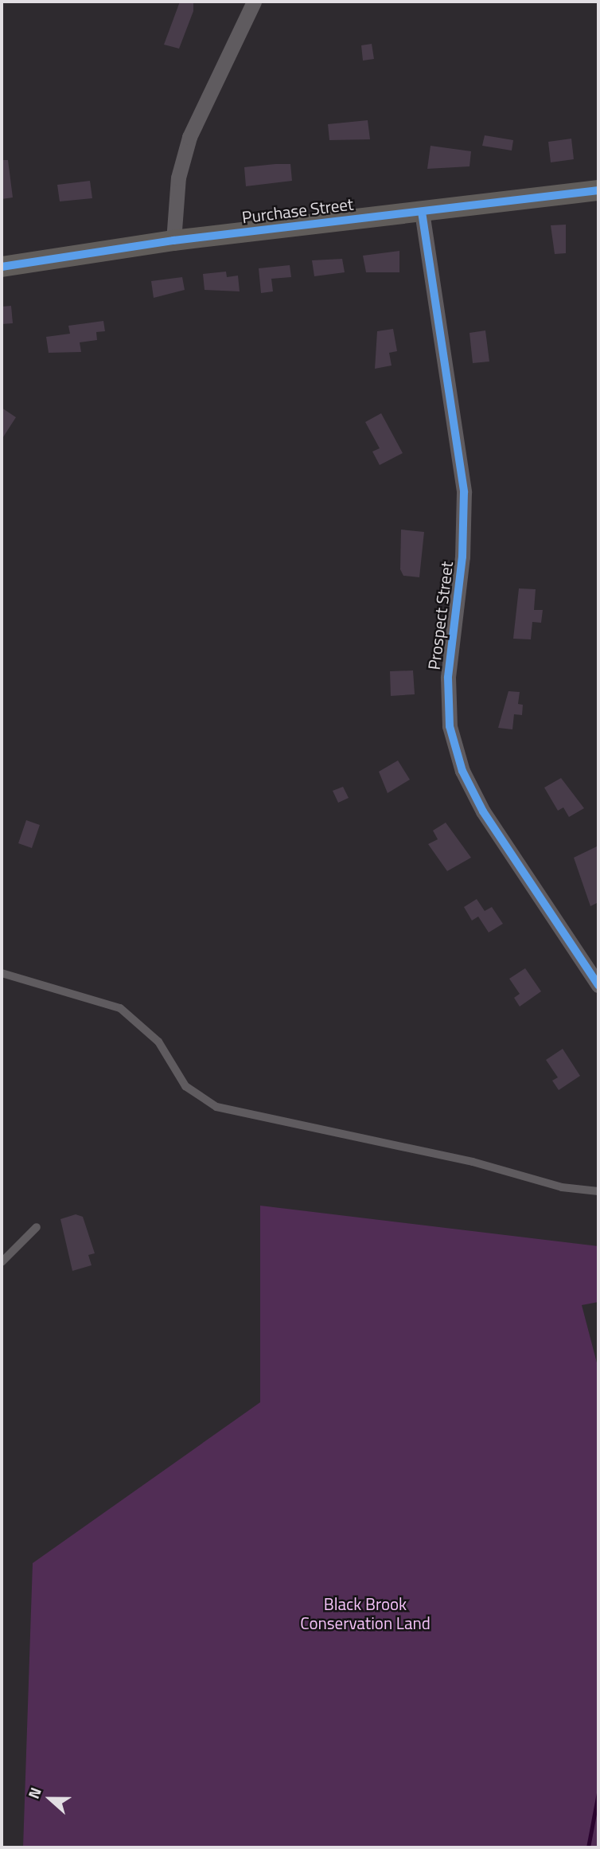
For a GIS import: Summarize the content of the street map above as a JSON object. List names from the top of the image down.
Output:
{
  "streets": {
    "street": ["Purchase Street", "Prospect Street"]
  },
  "crossings": [
    ["Purchase Street", "Prospect Street"]
  ],
  "parks": ["Black Brook Conservation Land"],
  "north": "left"
}
